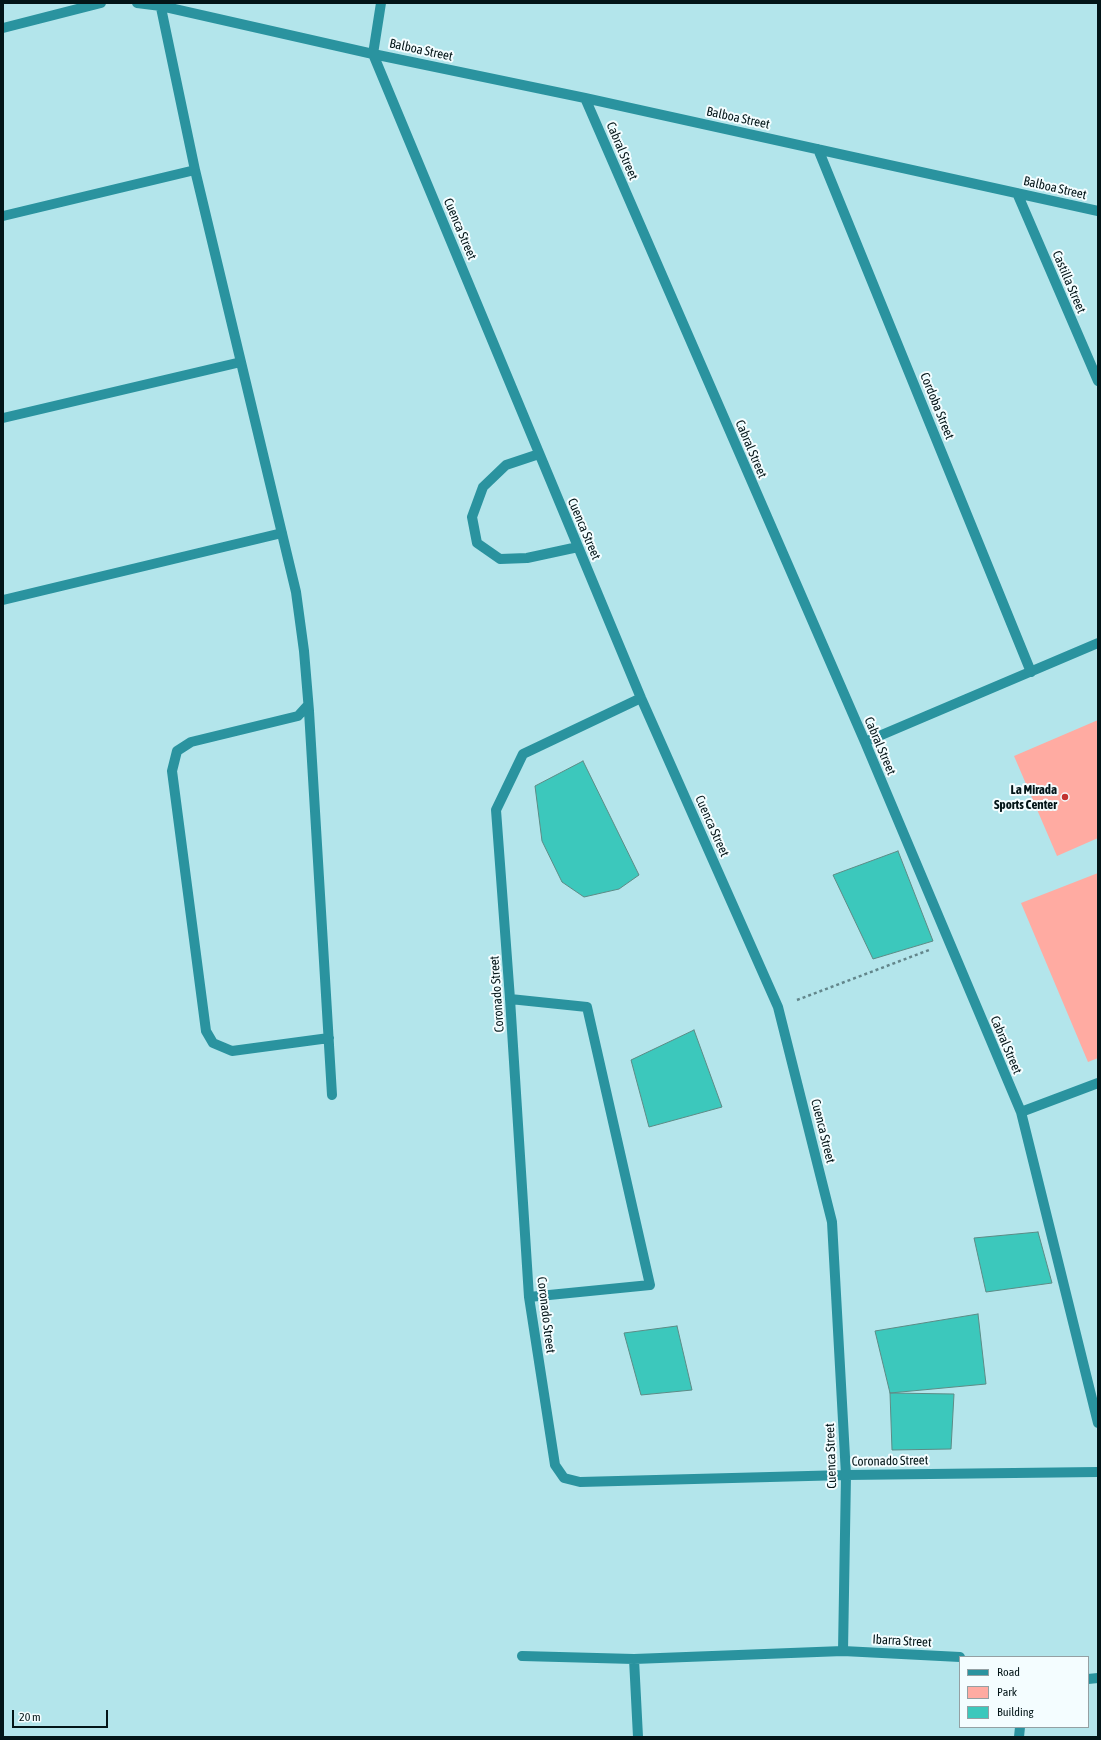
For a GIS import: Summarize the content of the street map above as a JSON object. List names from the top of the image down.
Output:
{
  "streets": {
    "street": [
      "Balboa Street",
      "Cabral Street",
      "Cuenca Street",
      "Castilla Street",
      "Cordoba Street",
      "Coronado Street",
      "Ibarra Street"
    ]
  },
  "crossings": [
    ["Balboa Street", "Cabral Street"],
    ["Balboa Street", "Cuenca Street"],
    ["Balboa Street", "Castilla Street"],
    ["Balboa Street", "Cordoba Street"],
    ["Cuenca Street", "Coronado Street"],
    ["Cuenca Street", "Ibarra Street"]
  ],
  "places": ["La Mirada Sports Center"],
  "legend": ["Road", "Park", "Building"],
  "scale_bar": "20 m"
}
